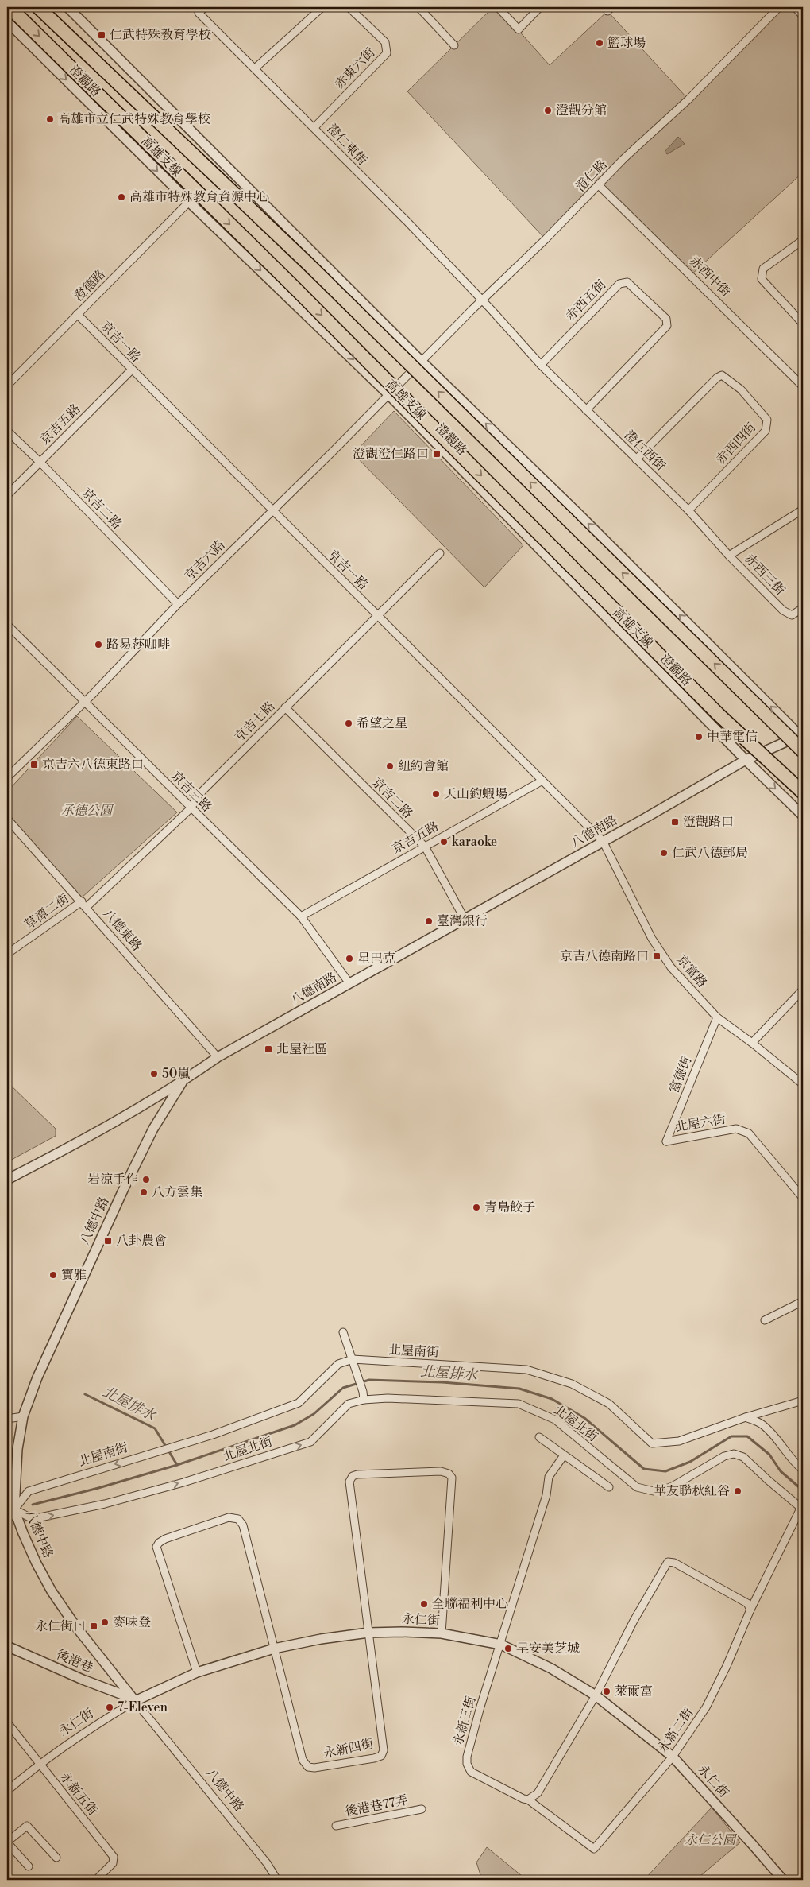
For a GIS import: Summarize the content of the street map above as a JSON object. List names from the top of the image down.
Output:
{
  "streets": {
    "highway": ["高雄支線"],
    "street": [
      "赤東六街",
      "澄觀路",
      "澄仁東街",
      "澄仁路",
      "赤西中街",
      "澄德路",
      "赤西五街",
      "京吉一路",
      "京吉五路",
      "赤西四街",
      "澄仁西街",
      "京吉二路",
      "京吉六路",
      "赤西三街",
      "京吉七路",
      "京吉三路",
      "八德南路",
      "草潭二街",
      "八德東路",
      "京富路",
      "富德街",
      "北屋六街",
      "八德中路",
      "北屋南街",
      "北屋北街",
      "永仁街",
      "後港巷",
      "永新三街",
      "永新二街",
      "永新四街",
      "永新五街",
      "後港巷77弄"
    ]
  },
  "crossings": [
    ["赤東六街", "澄仁東街"],
    ["澄觀路", "澄德路"],
    ["澄觀路", "京吉六路"],
    ["澄觀路", "八德南路"],
    ["澄仁東街", "澄仁路"],
    ["澄仁東街", "澄仁西街"],
    ["澄仁路", "赤西中街"],
    ["澄仁路", "澄仁西街"],
    ["澄仁路", "京吉六路"],
    ["澄德路", "京吉一路"],
    ["赤西五街", "澄仁西街"],
    ["京吉一路", "京吉五路"],
    ["京吉一路", "京吉六路"],
    ["京吉一路", "京吉七路"],
    ["京吉一路", "八德南路"],
    ["京吉一路", "京富路"],
    ["京吉五路", "京吉二路"],
    ["京吉五路", "京吉三路"],
    ["赤西四街", "澄仁西街"],
    ["澄仁西街", "赤西三街"],
    ["京吉二路", "京吉六路"],
    ["京吉二路", "京吉七路"],
    ["京吉二路", "八德南路"],
    ["京吉六路", "京吉三路"],
    ["京吉七路", "京吉三路"],
    ["京吉七路", "草潭二街"],
    ["京吉七路", "八德東路"],
    ["京吉三路", "八德南路"],
    ["八德南路", "八德東路"],
    ["八德南路", "京富路"],
    ["八德南路", "八德中路"],
    ["草潭二街", "八德東路"],
    ["京富路", "富德街"],
    ["富德街", "北屋六街"],
    ["八德中路", "北屋南街"],
    ["八德中路", "北屋北街"],
    ["八德中路", "永仁街"],
    ["八德中路", "後港巷"],
    ["北屋南街", "北屋北街"],
    ["北屋北街", "永新二街"],
    ["永仁街", "後港巷"],
    ["永仁街", "永新三街"],
    ["永仁街", "永新二街"],
    ["永仁街", "永新四街"],
    ["永仁街", "永新五街"],
    ["永新三街", "永新二街"]
  ],
  "one_way": ["北屋南街", "北屋北街"],
  "water": ["北屋排水"],
  "parks": ["承德公園", "永仁公園"],
  "places": {
    "transit": [
      "仁武特殊教育學校",
      "澄觀澄仁路口",
      "京吉六八德東路口",
      "澄觀路口",
      "京吉八德南路口",
      "北屋社區",
      "八卦農會",
      "永仁街口"
    ],
    "other": [
      "籃球場",
      "澄觀分館",
      "高雄市立仁武特殊教育學校",
      "高雄市特殊教育資源中心",
      "路易莎咖啡",
      "希望之星",
      "中華電信",
      "紐約會館",
      "天山釣蝦場",
      "karaoke",
      "仁武八德郵局",
      "臺灣銀行",
      "星巴克",
      "50嵐",
      "岩涼手作",
      "八方雲集",
      "青島餃子",
      "寶雅",
      "華友聯秋紅谷",
      "全聯福利中心",
      "麥味登",
      "早安美芝城",
      "萊爾富",
      "7-Eleven"
    ]
  }
}
